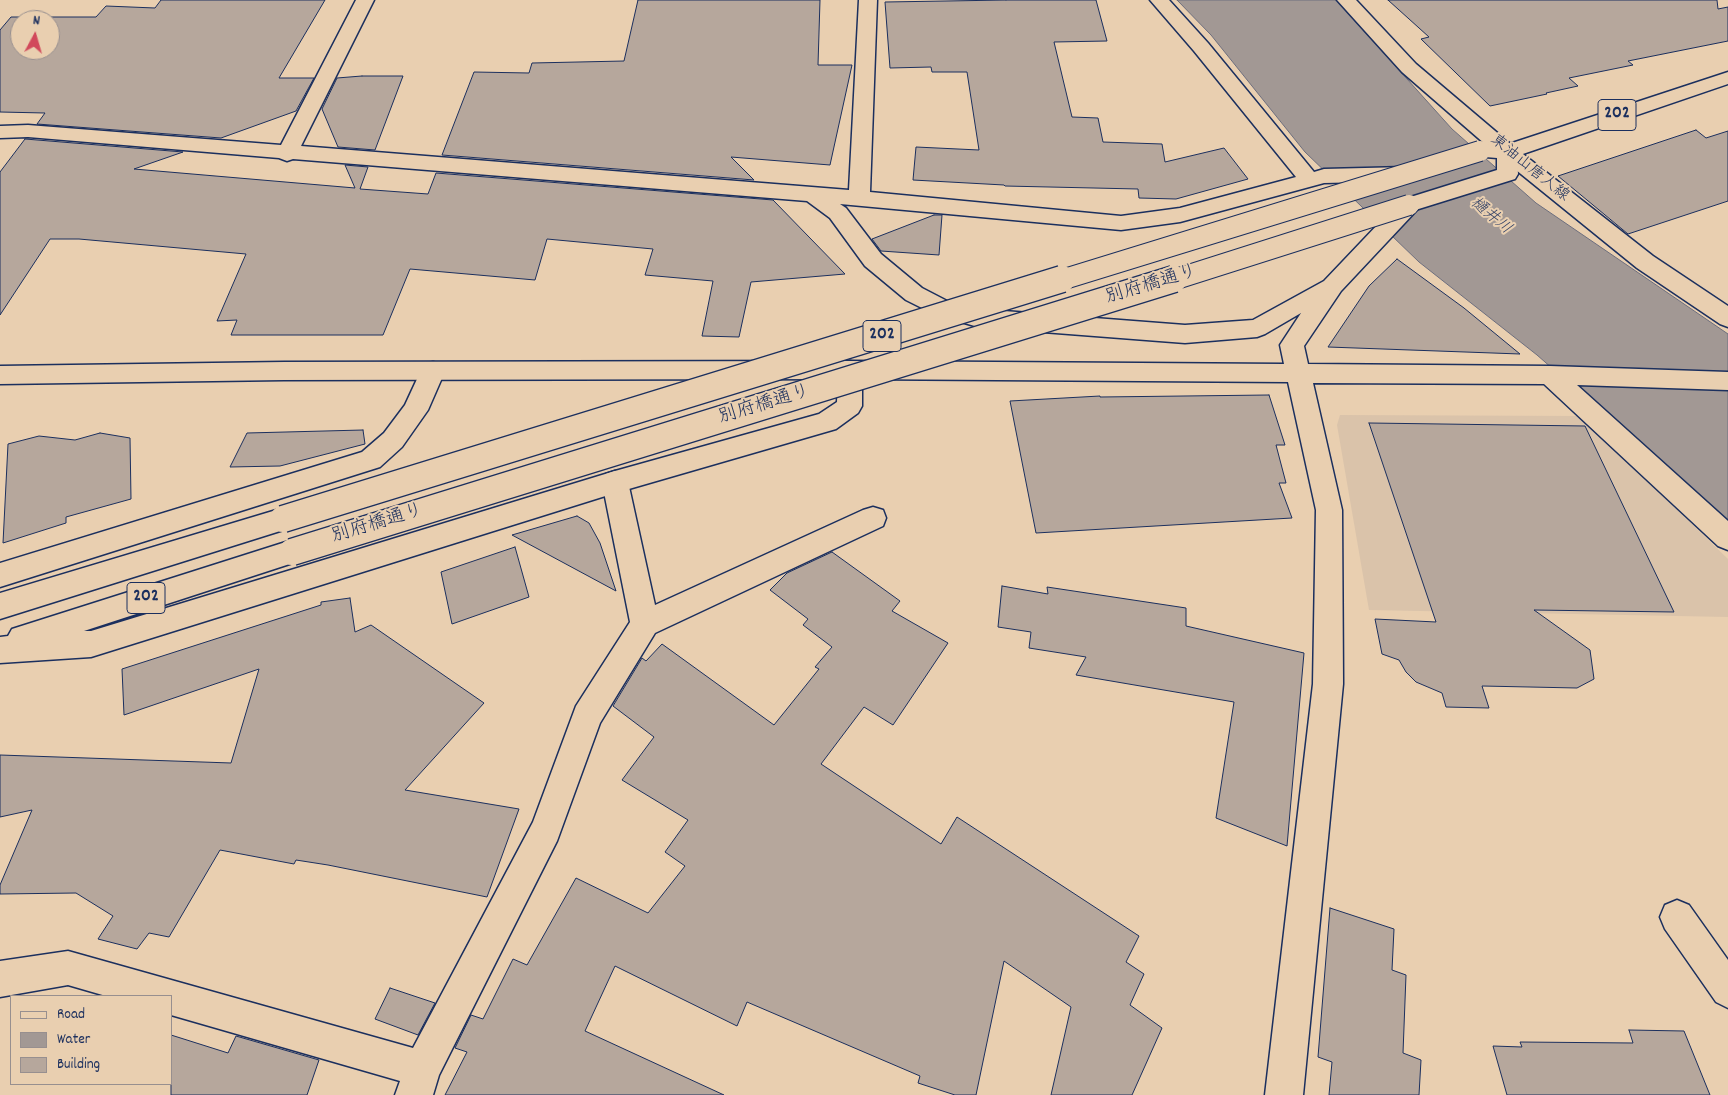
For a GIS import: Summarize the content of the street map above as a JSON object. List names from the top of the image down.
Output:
{
  "streets": {
    "main road": ["202", "東油山唐人線", "別府橋通り"]
  },
  "crossings": [
    ["東油山唐人線", "別府橋通り"]
  ],
  "water": ["樋井川"],
  "legend": ["Road", "Water", "Building"],
  "north": "top"
}
